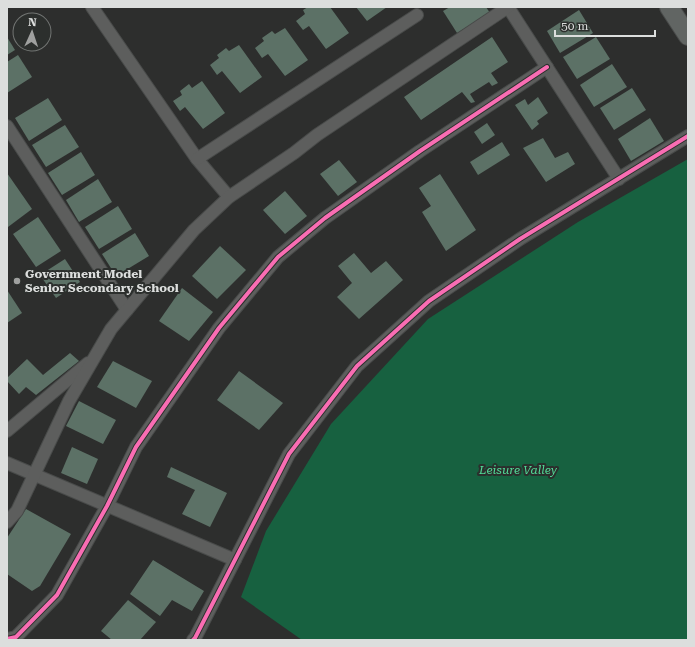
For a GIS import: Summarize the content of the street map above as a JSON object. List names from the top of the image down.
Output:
{
  "parks": ["Leisure Valley"],
  "places": ["Government Model Senior Secondary School"],
  "scale_bar": "50 m",
  "north": "top"
}
